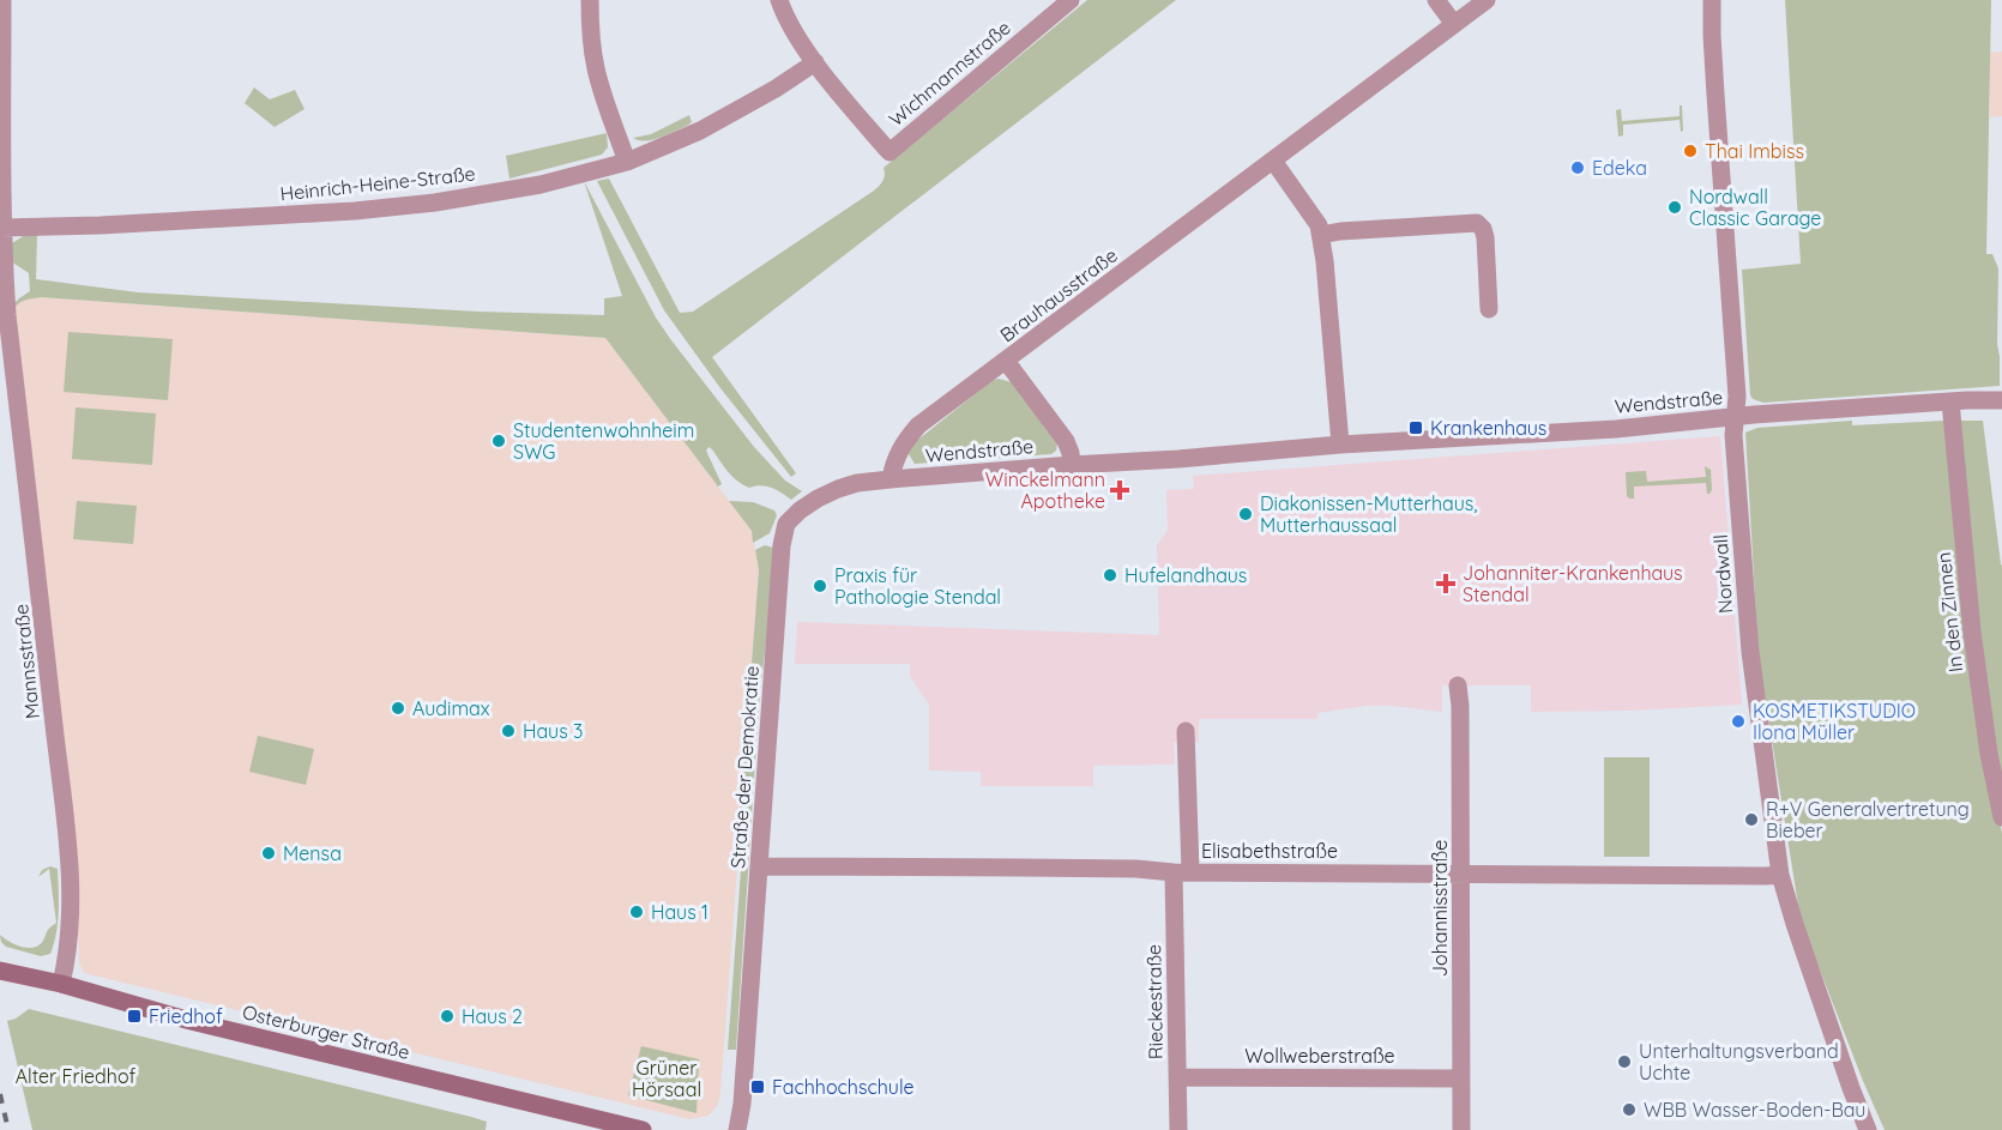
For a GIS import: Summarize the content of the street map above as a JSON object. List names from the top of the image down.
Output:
{
  "streets": {
    "street": [
      "Wichmannstraße",
      "Heinrich-Heine-Straße",
      "Brauhausstraße",
      "Wendstraße",
      "Nordwall",
      "In den Zinnen",
      "Mannsstraße",
      "Straße der Demokratie",
      "Elisabethstraße",
      "Johannisstraße",
      "Rieckestraße",
      "Osterburger Straße",
      "Wollweberstraße"
    ]
  },
  "crossings": [
    ["Wichmannstraße", "Heinrich-Heine-Straße"],
    ["Heinrich-Heine-Straße", "Mannsstraße"],
    ["Brauhausstraße", "Wendstraße"],
    ["Brauhausstraße", "Straße der Demokratie"],
    ["Wendstraße", "Nordwall"],
    ["Wendstraße", "In den Zinnen"],
    ["Wendstraße", "Straße der Demokratie"],
    ["Nordwall", "Elisabethstraße"],
    ["Mannsstraße", "Osterburger Straße"],
    ["Straße der Demokratie", "Elisabethstraße"],
    ["Elisabethstraße", "Johannisstraße"],
    ["Elisabethstraße", "Rieckestraße"],
    ["Johannisstraße", "Wollweberstraße"],
    ["Rieckestraße", "Wollweberstraße"]
  ],
  "parks": ["Grüner Hörsaal", "Alter Friedhof"],
  "places": {
    "other": [
      "Thai Imbiss",
      "Edeka",
      "Nordwall Classic Garage",
      "Studentenwohnheim SWG",
      "Diakonissen-Mutterhaus, Mutterhaussaal",
      "Hufelandhaus",
      "Praxis für Pathologie Stendal",
      "Audimax",
      "KOSMETIKSTUDIO Ilona Müller",
      "Haus 3",
      "R+V Generalvertretung Bieber",
      "Mensa",
      "Haus 1",
      "Haus 2",
      "Unterhaltungsverband Uchte",
      "WBB Wasser-Boden-Bau"
    ],
    "transit": ["Krankenhaus", "Friedhof", "Fachhochschule"],
    "health": ["Winckelmann Apotheke", "Johanniter-Krankenhaus Stendal"]
  }
}
